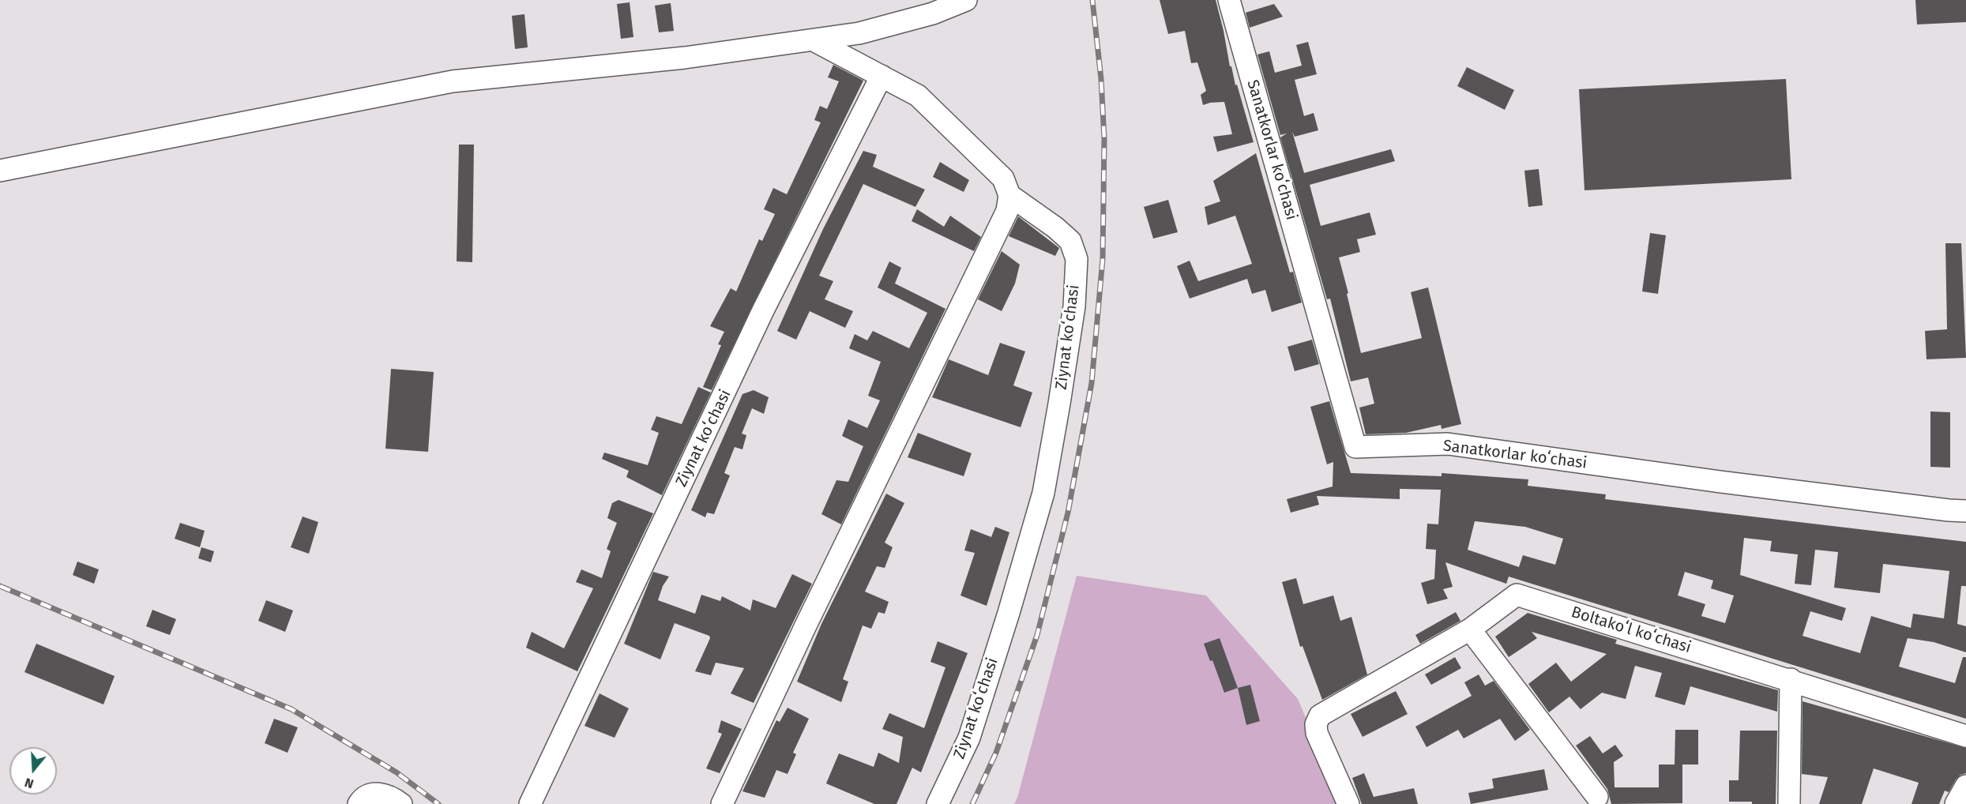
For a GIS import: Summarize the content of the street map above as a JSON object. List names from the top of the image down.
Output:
{
  "streets": {
    "street": ["Sanatkorlar koʻchasi", "Ziynat koʻchasi", "Boltakoʻl koʻchasi"]
  },
  "north": "bottom"
}
